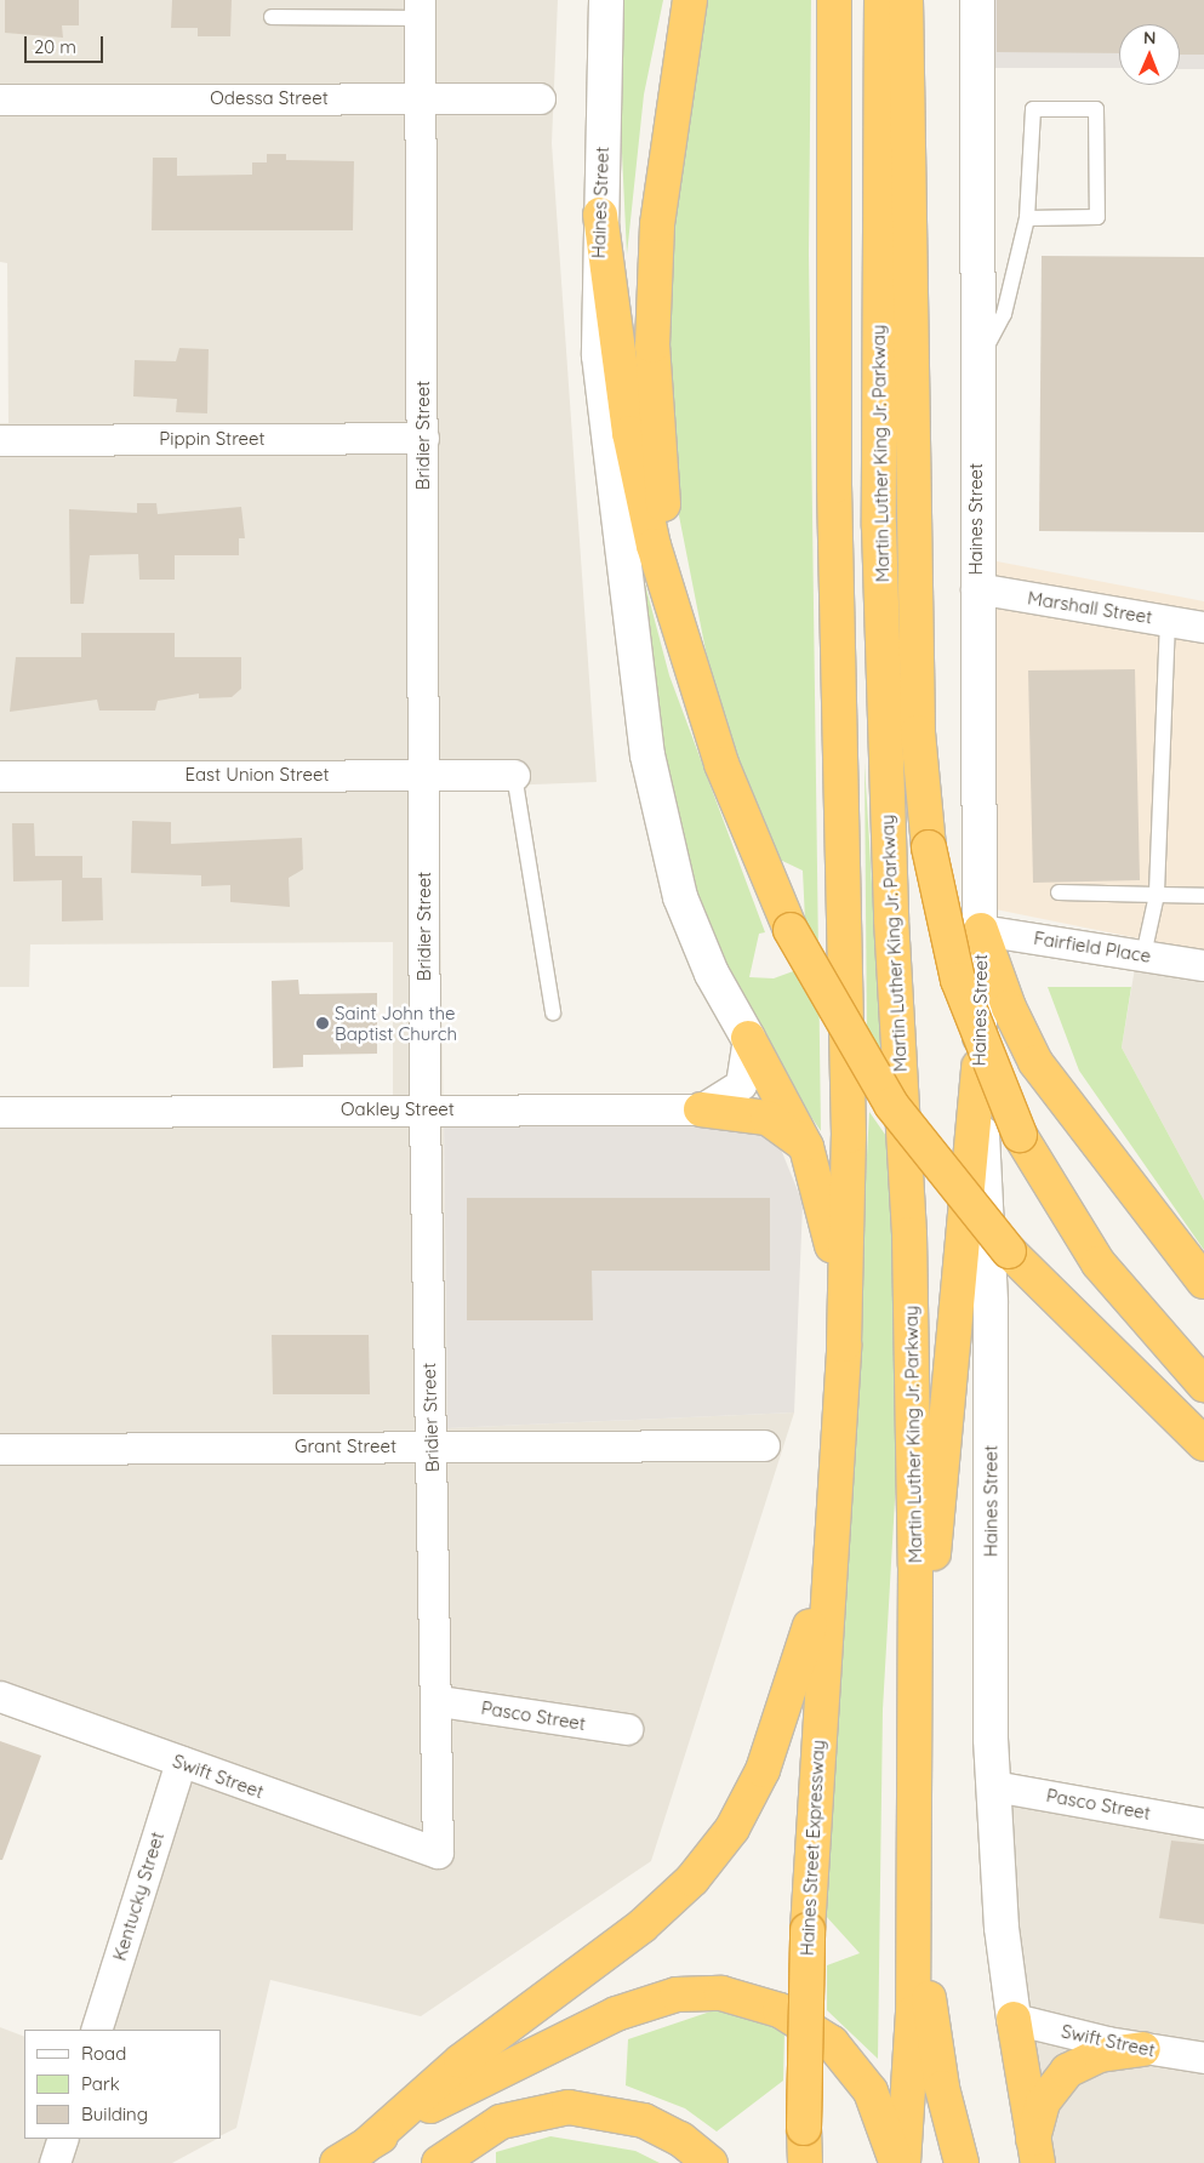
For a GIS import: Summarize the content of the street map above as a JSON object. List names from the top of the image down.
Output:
{
  "streets": {
    "highway": ["Martin Luther King Jr. Parkway", "Haines Street Expressway"],
    "street": [
      "Odessa Street",
      "Haines Street",
      "Bridier Street",
      "Pippin Street",
      "Marshall Street",
      "East Union Street",
      "Fairfield Place",
      "Oakley Street",
      "Grant Street",
      "Pasco Street",
      "Swift Street",
      "Kentucky Street"
    ]
  },
  "crossings": [
    ["Odessa Street", "Bridier Street"],
    ["Haines Street", "Marshall Street"],
    ["Haines Street", "Fairfield Place"],
    ["Haines Street", "Pasco Street"],
    ["Haines Street", "Swift Street"],
    ["Bridier Street", "Pippin Street"],
    ["Bridier Street", "East Union Street"],
    ["Bridier Street", "Oakley Street"],
    ["Bridier Street", "Grant Street"],
    ["Bridier Street", "Pasco Street"],
    ["Bridier Street", "Swift Street"],
    ["Swift Street", "Kentucky Street"]
  ],
  "places": ["Saint John the Baptist Church"],
  "legend": ["Road", "Park", "Building"],
  "scale_bar": "20 m",
  "north": "top"
}
